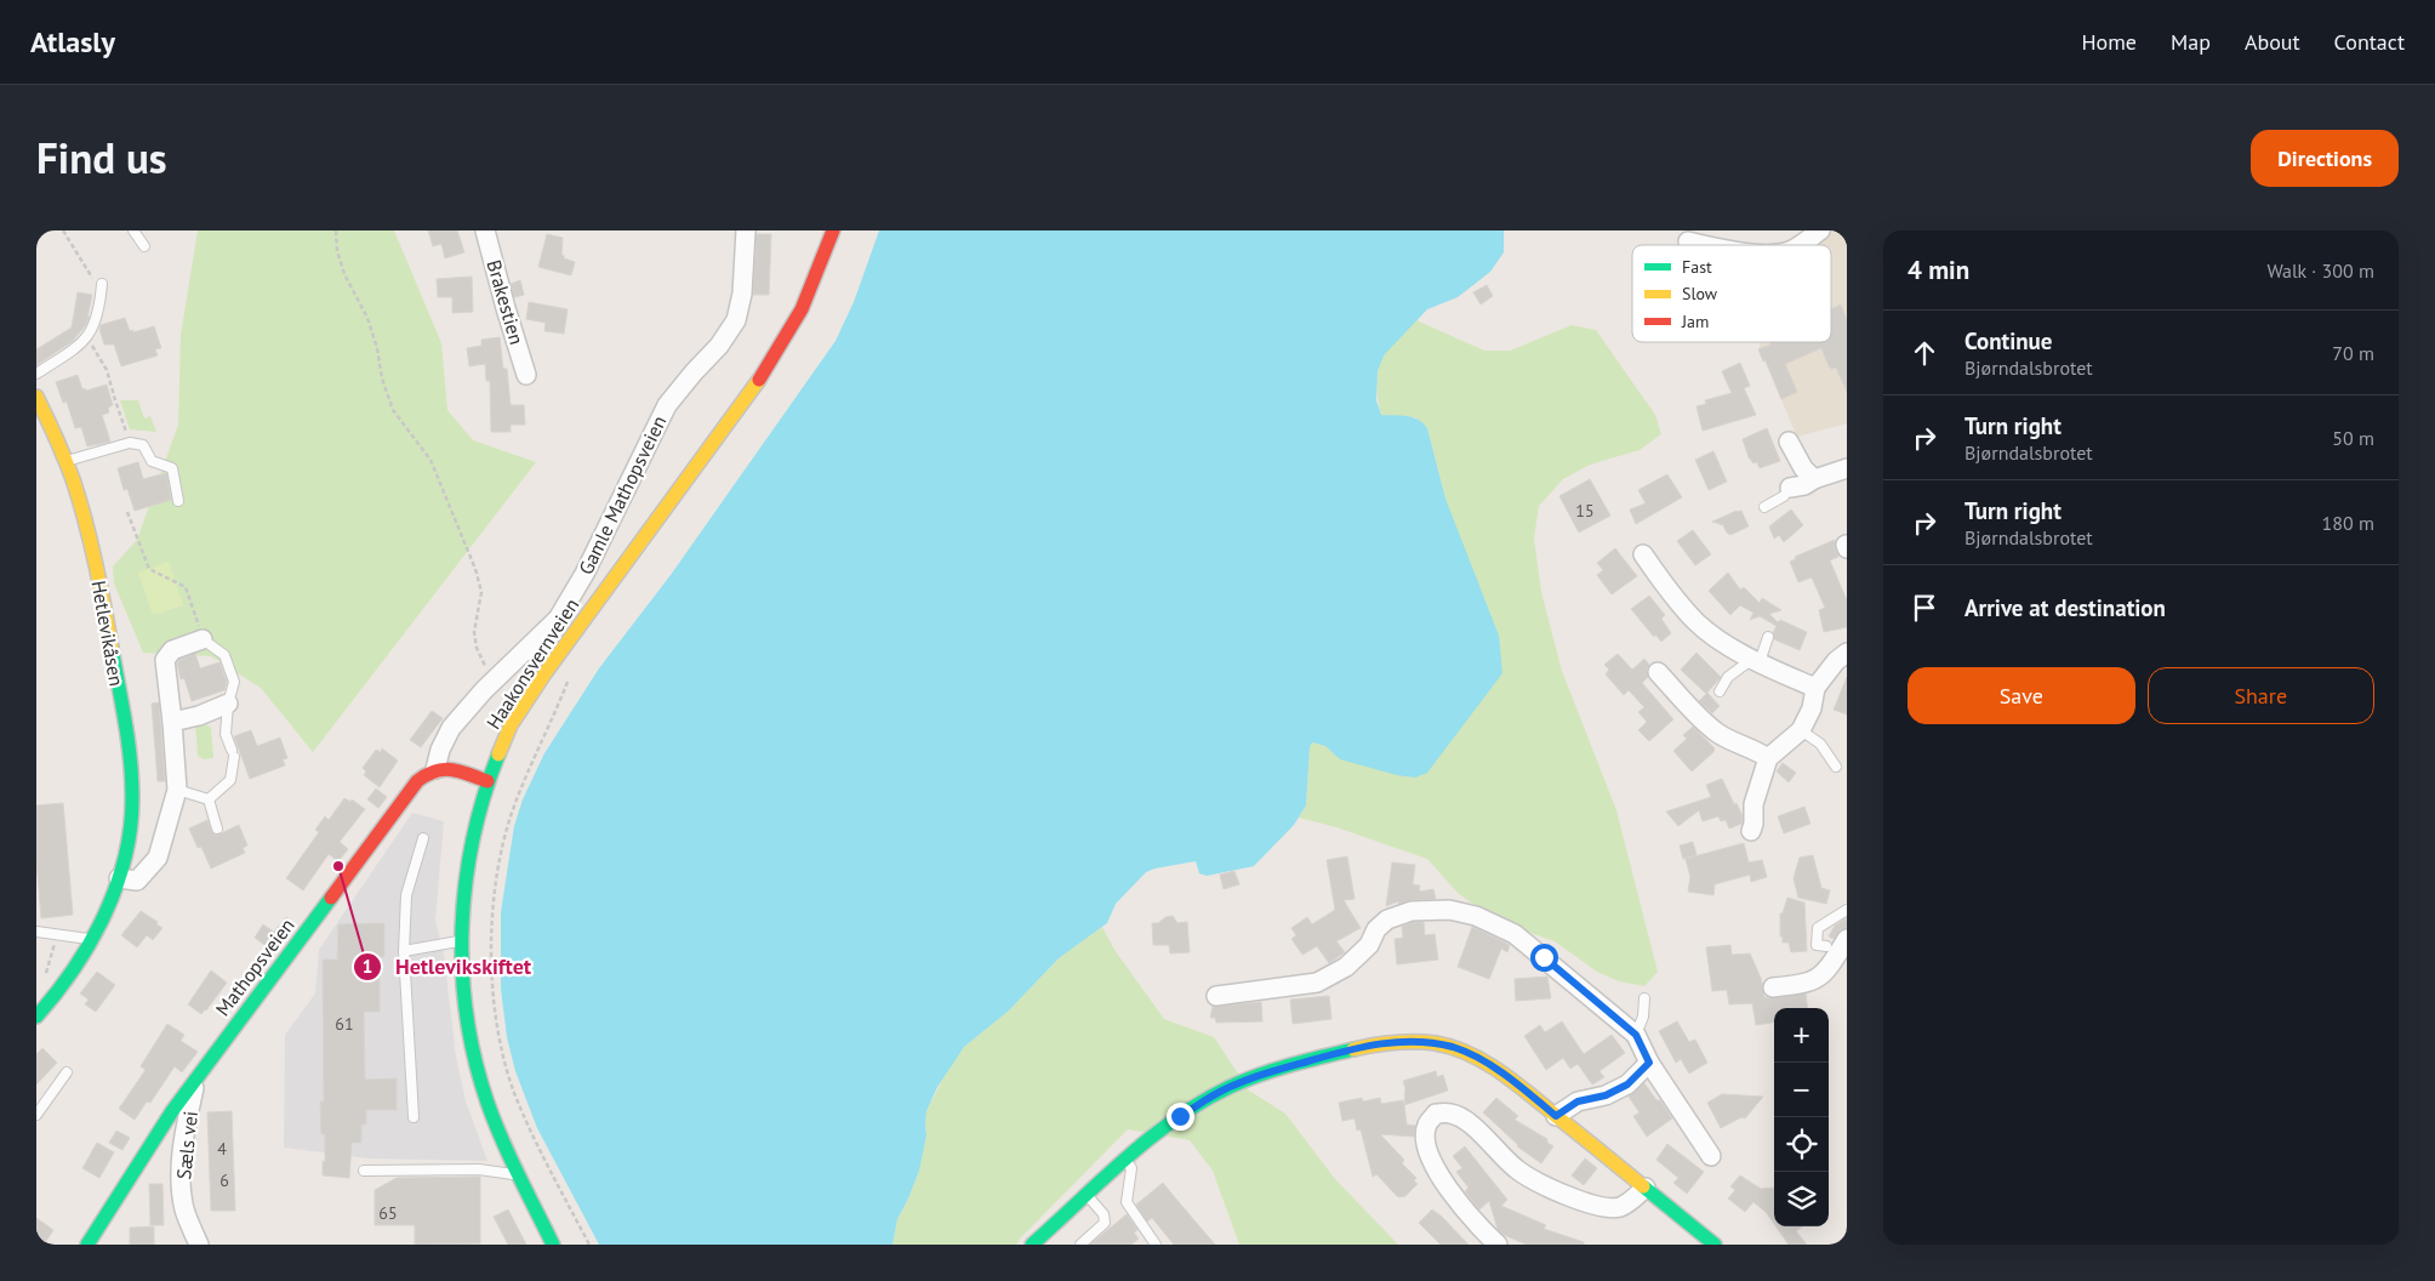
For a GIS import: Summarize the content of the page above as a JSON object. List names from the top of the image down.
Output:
{
  "streets": {
    "main road": ["Hetlevikåsen", "Haakonsvernveien", "Mathopsveien"],
    "street": ["Brakestien", "Gamle Mathopsveien", "Sæls vei"]
  },
  "crossings": [
    ["Gamle Mathopsveien", "Mathopsveien"],
    ["Mathopsveien", "Sæls vei"]
  ],
  "places": ["Hetlevikskiftet"],
  "house_numbers": [
    "15",
    "61",
    "4",
    "6",
    "65"
  ],
  "legend": ["Fast", "Slow", "Jam"],
  "page": {
    "header": "Atlasly",
    "nav": [
      "Home",
      "Map",
      "About",
      "Contact"
    ],
    "title": "Find us",
    "buttons": [
      "Directions",
      ["Save", "Share"]
    ],
    "heading": ["4 min", "Walk · 300 m"],
    "list": [
      ["Continue", "Bjørndalsbrotet", "70 m"],
      ["Turn right", "Bjørndalsbrotet", "50 m"],
      ["Turn right", "Bjørndalsbrotet", "180 m"],
      "Arrive at destination"
    ],
    "map_buttons": ["+", "−"]
  }
}
